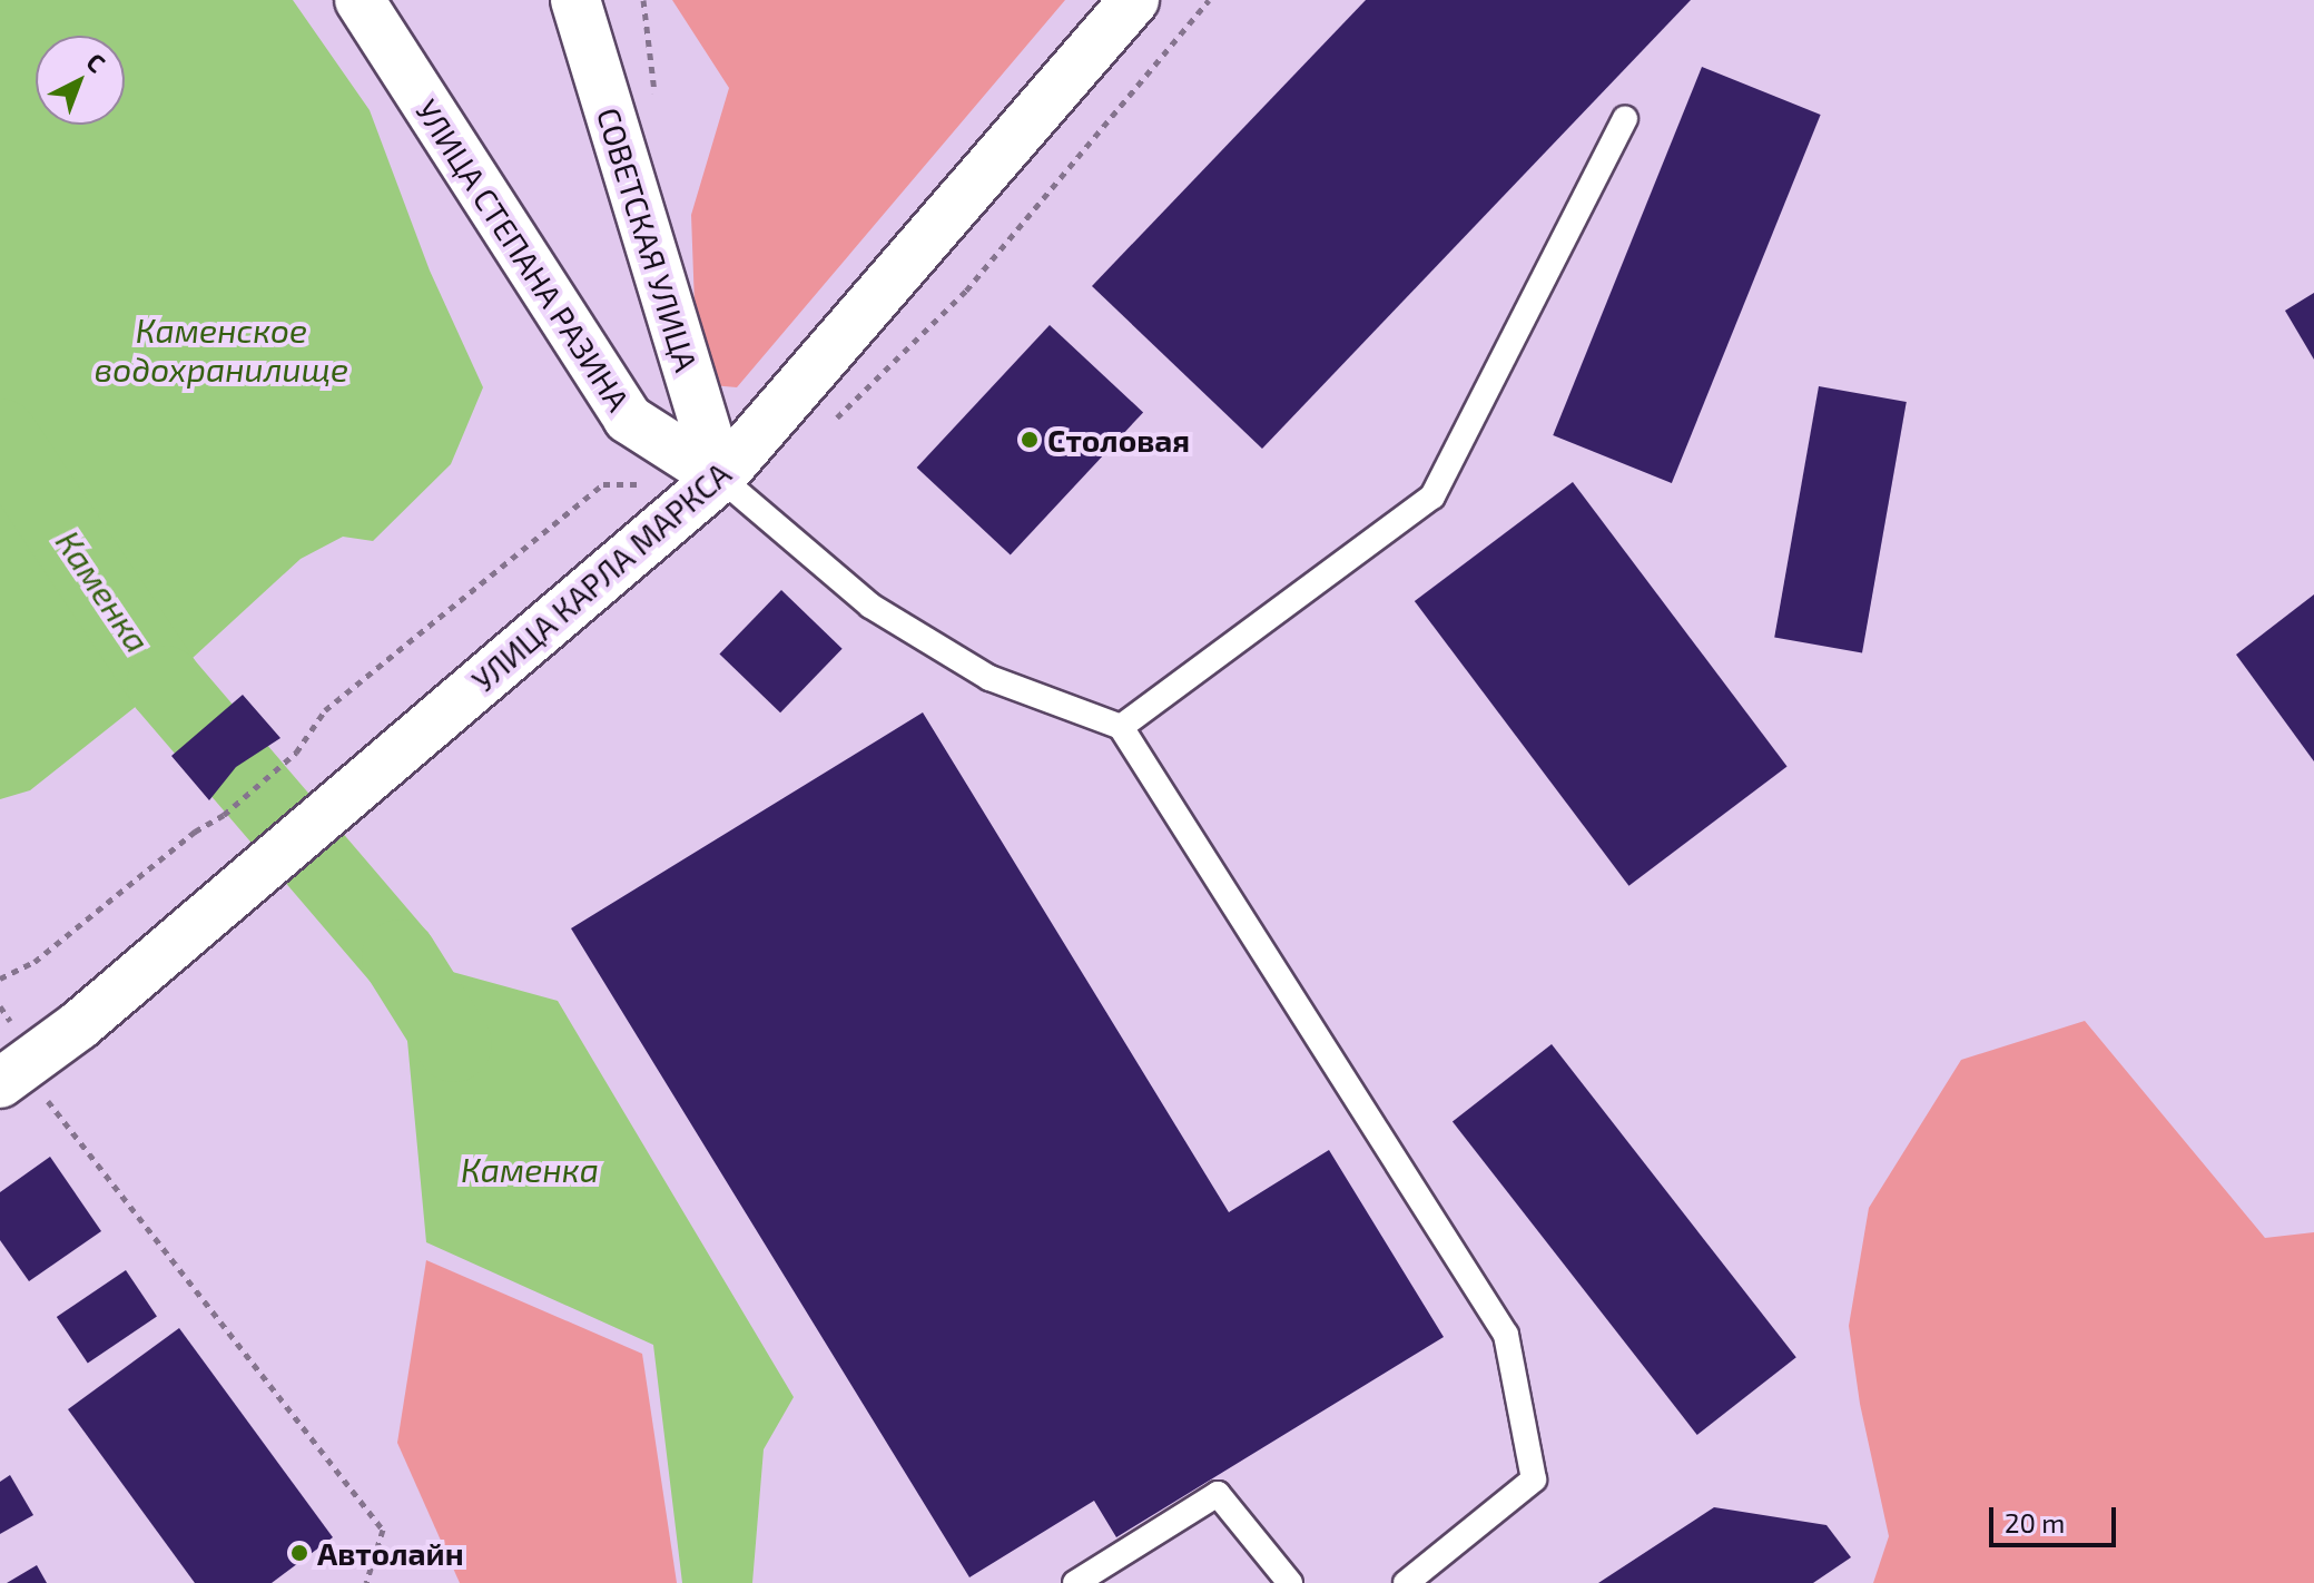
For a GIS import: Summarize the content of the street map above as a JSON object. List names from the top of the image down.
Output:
{
  "streets": {
    "main road": ["СОВЕТСКАЯ УЛИЦА", "УЛИЦА СТЕПАНА РАЗИНА", "УЛИЦА КАРЛА МАРКСА"]
  },
  "crossings": [
    ["СОВЕТСКАЯ УЛИЦА", "УЛИЦА СТЕПАНА РАЗИНА"],
    ["СОВЕТСКАЯ УЛИЦА", "УЛИЦА КАРЛА МАРКСА"],
    ["УЛИЦА СТЕПАНА РАЗИНА", "УЛИЦА КАРЛА МАРКСА"]
  ],
  "water": ["Каменское водохранилище", "Каменка"],
  "places": ["Столовая", "Автолайн"],
  "scale_bar": "20 m",
  "north": "top right"
}
